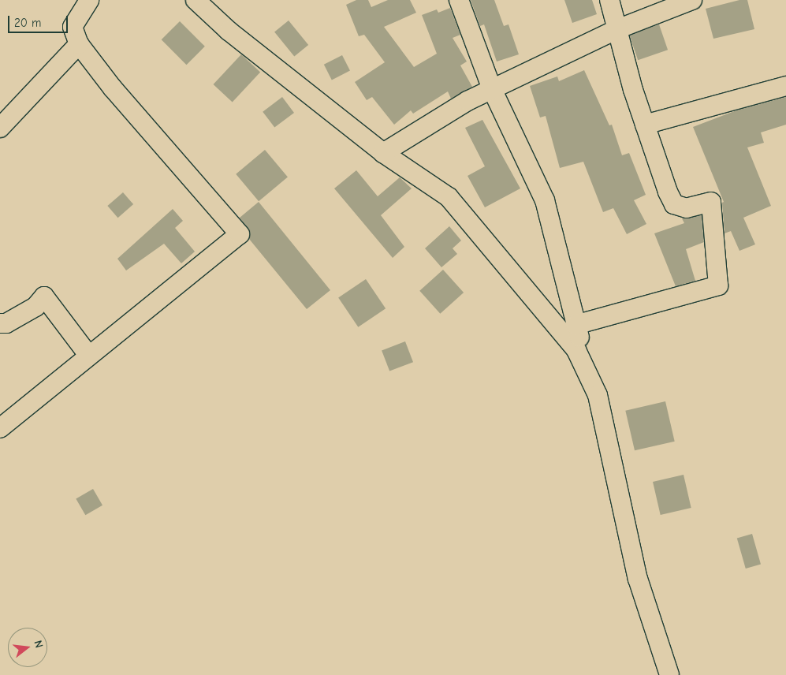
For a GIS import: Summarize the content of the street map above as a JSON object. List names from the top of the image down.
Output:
{
  "scale_bar": "20 m",
  "north": "right"
}
